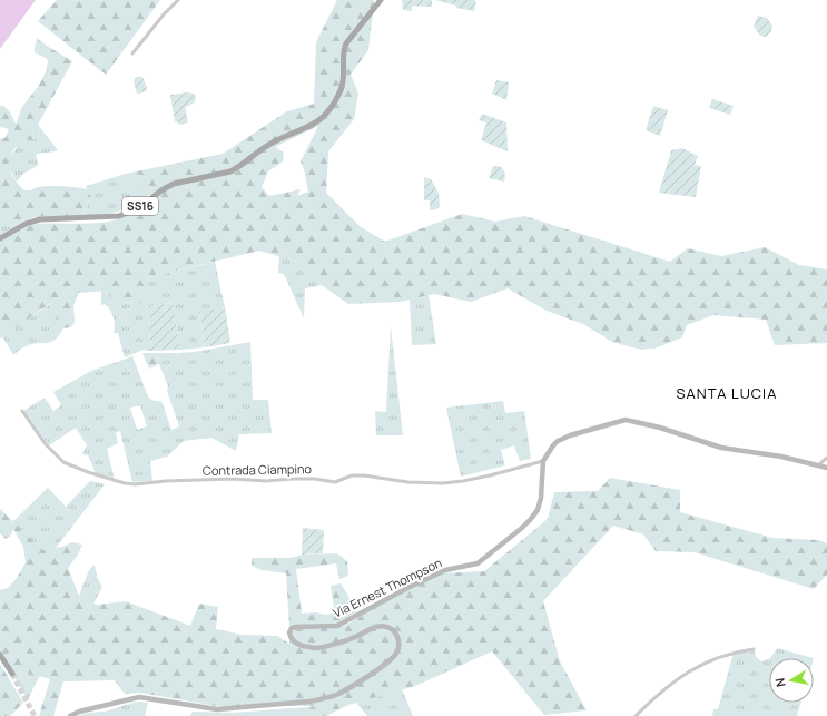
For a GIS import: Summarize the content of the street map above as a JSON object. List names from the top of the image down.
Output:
{
  "streets": {
    "main road": ["SS16"],
    "street": ["Contrada Ciampino", "Via Ernest Thompson"]
  },
  "crossings": [
    ["Contrada Ciampino", "Via Ernest Thompson"]
  ],
  "districts": ["SANTA LUCIA"],
  "north": "left"
}
